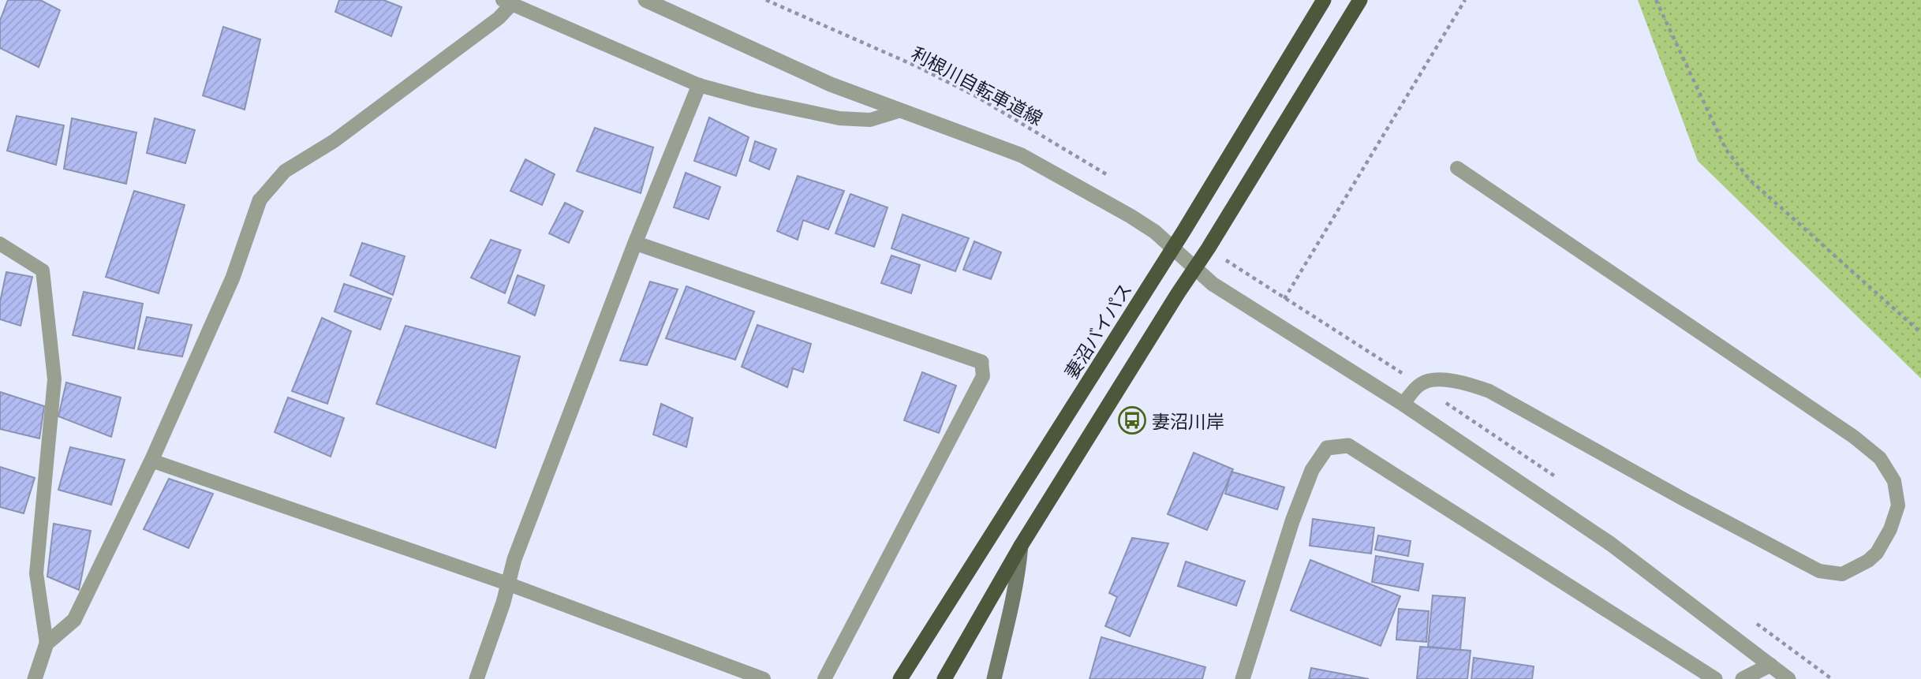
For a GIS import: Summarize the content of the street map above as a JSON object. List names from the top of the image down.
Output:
{
  "streets": {
    "highway": ["妻沼バイパス"],
    "path": ["利根川自転車道線"]
  },
  "places": {
    "bus stop": ["妻沼川岸"]
  }
}
